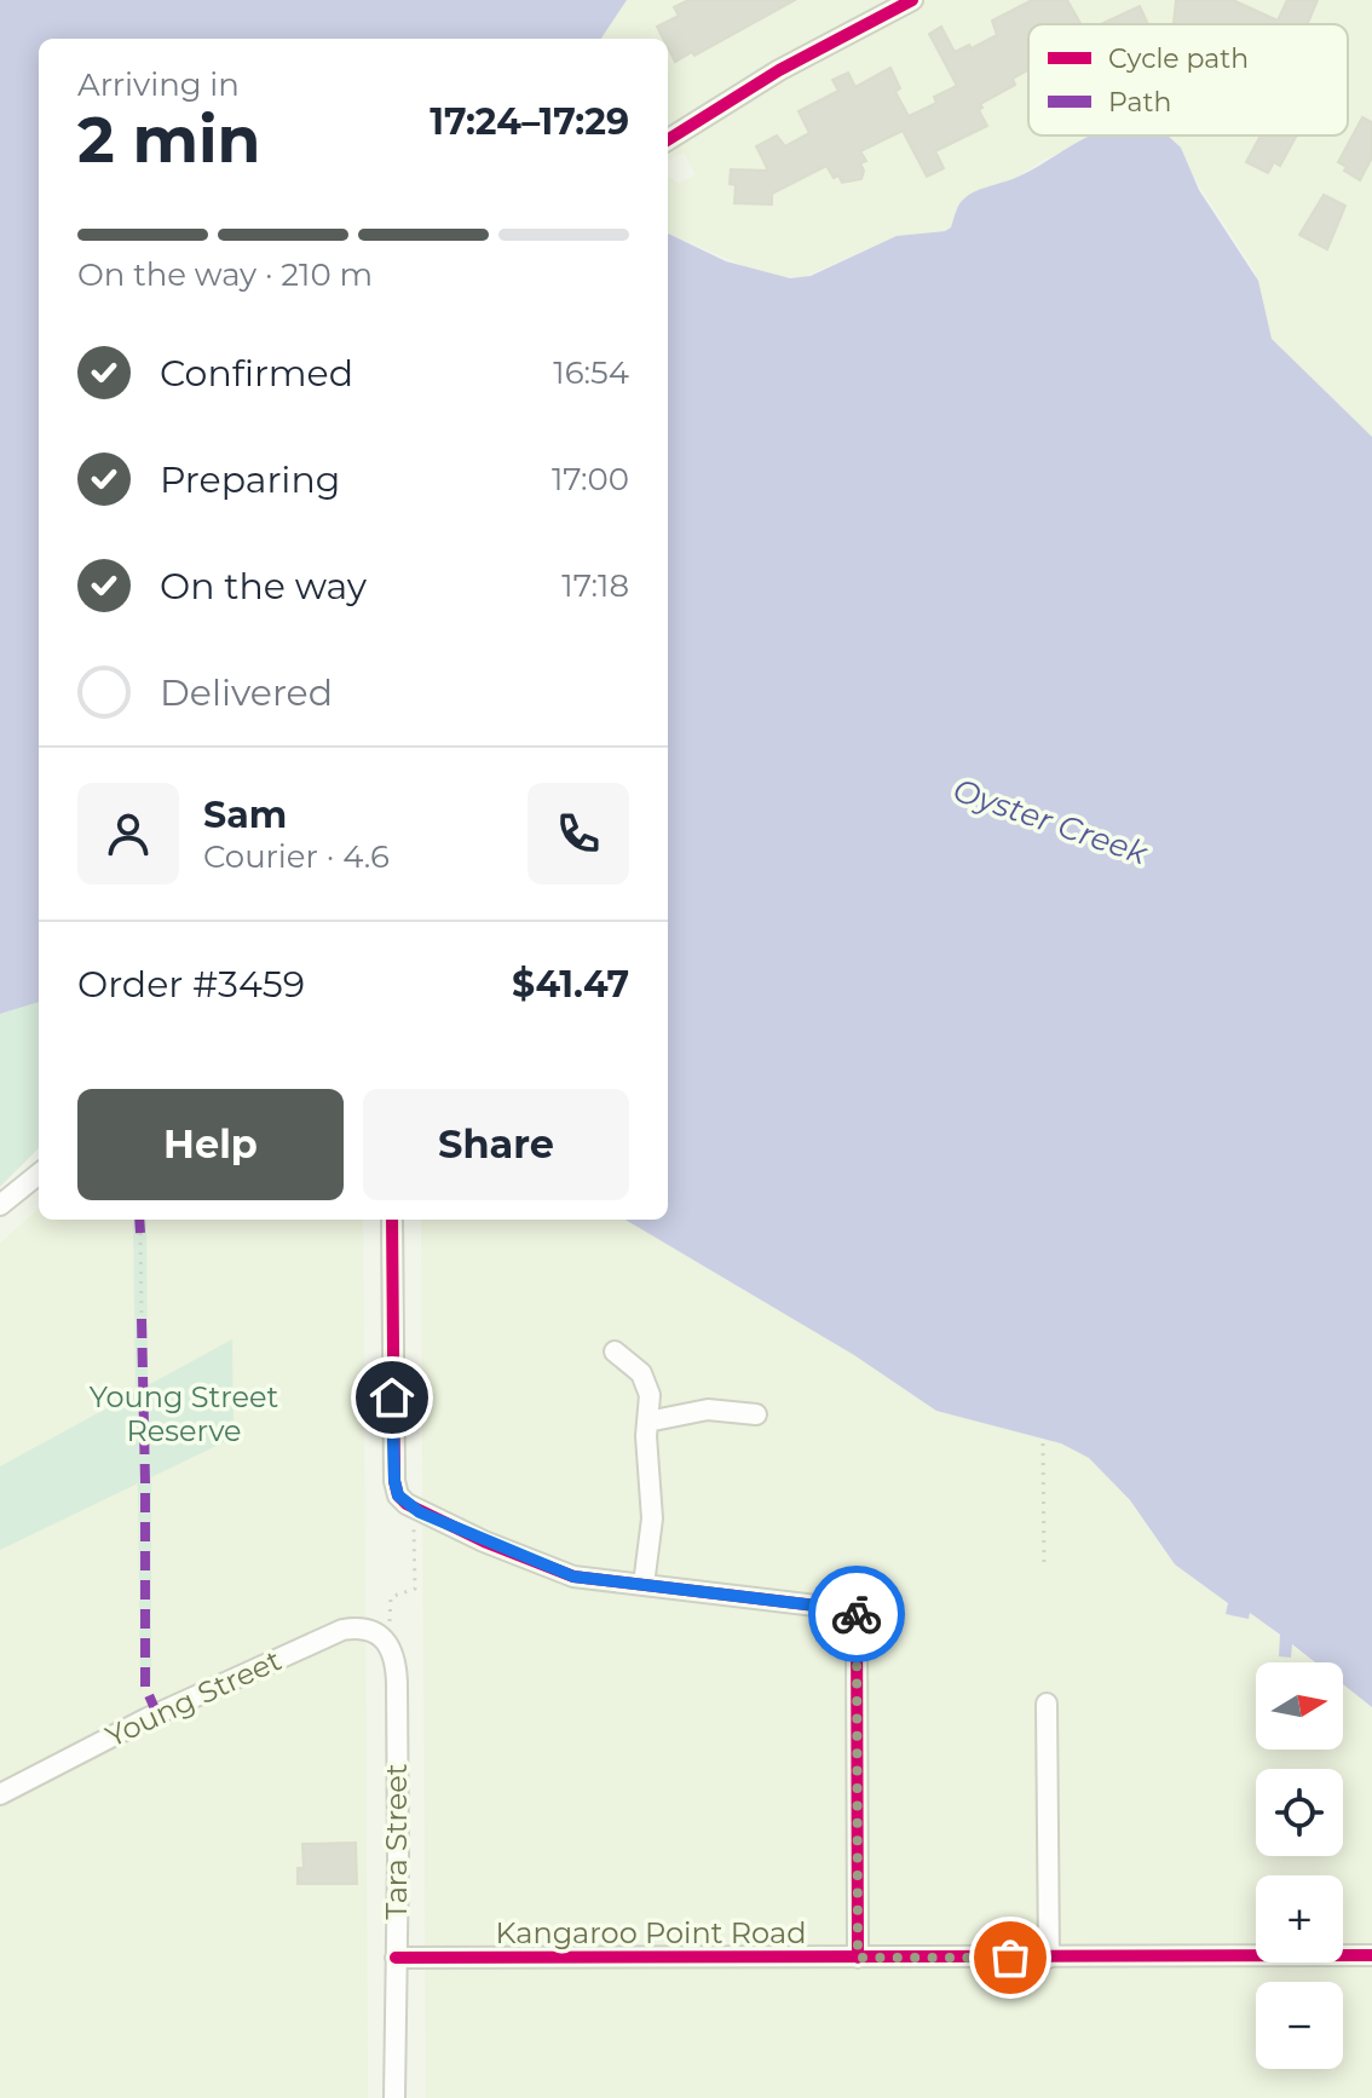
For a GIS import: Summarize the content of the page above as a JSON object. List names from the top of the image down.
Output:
{
  "streets": {
    "street": ["Young Street", "Tara Street", "Kangaroo Point Road"]
  },
  "crossings": [
    ["Young Street", "Tara Street"],
    ["Tara Street", "Kangaroo Point Road"]
  ],
  "water": ["Oyster Creek"],
  "parks": ["Young Street Reserve"],
  "legend": ["Cycle path", "Path"],
  "north": "right",
  "page": {
    "heading": ["2 min", "Arriving in", "17:24–17:29"],
    "panel": [
      "Sam",
      "Courier · 4.6",
      "Order #3459",
      "$41.47"
    ],
    "bar": "On the way · 210 m",
    "list": [
      ["Confirmed", "16:54"],
      ["Preparing", "17:00"],
      ["On the way", "17:18"],
      "Delivered"
    ],
    "buttons": ["Help", "Share"],
    "map_buttons": ["+", "−"]
  }
}
